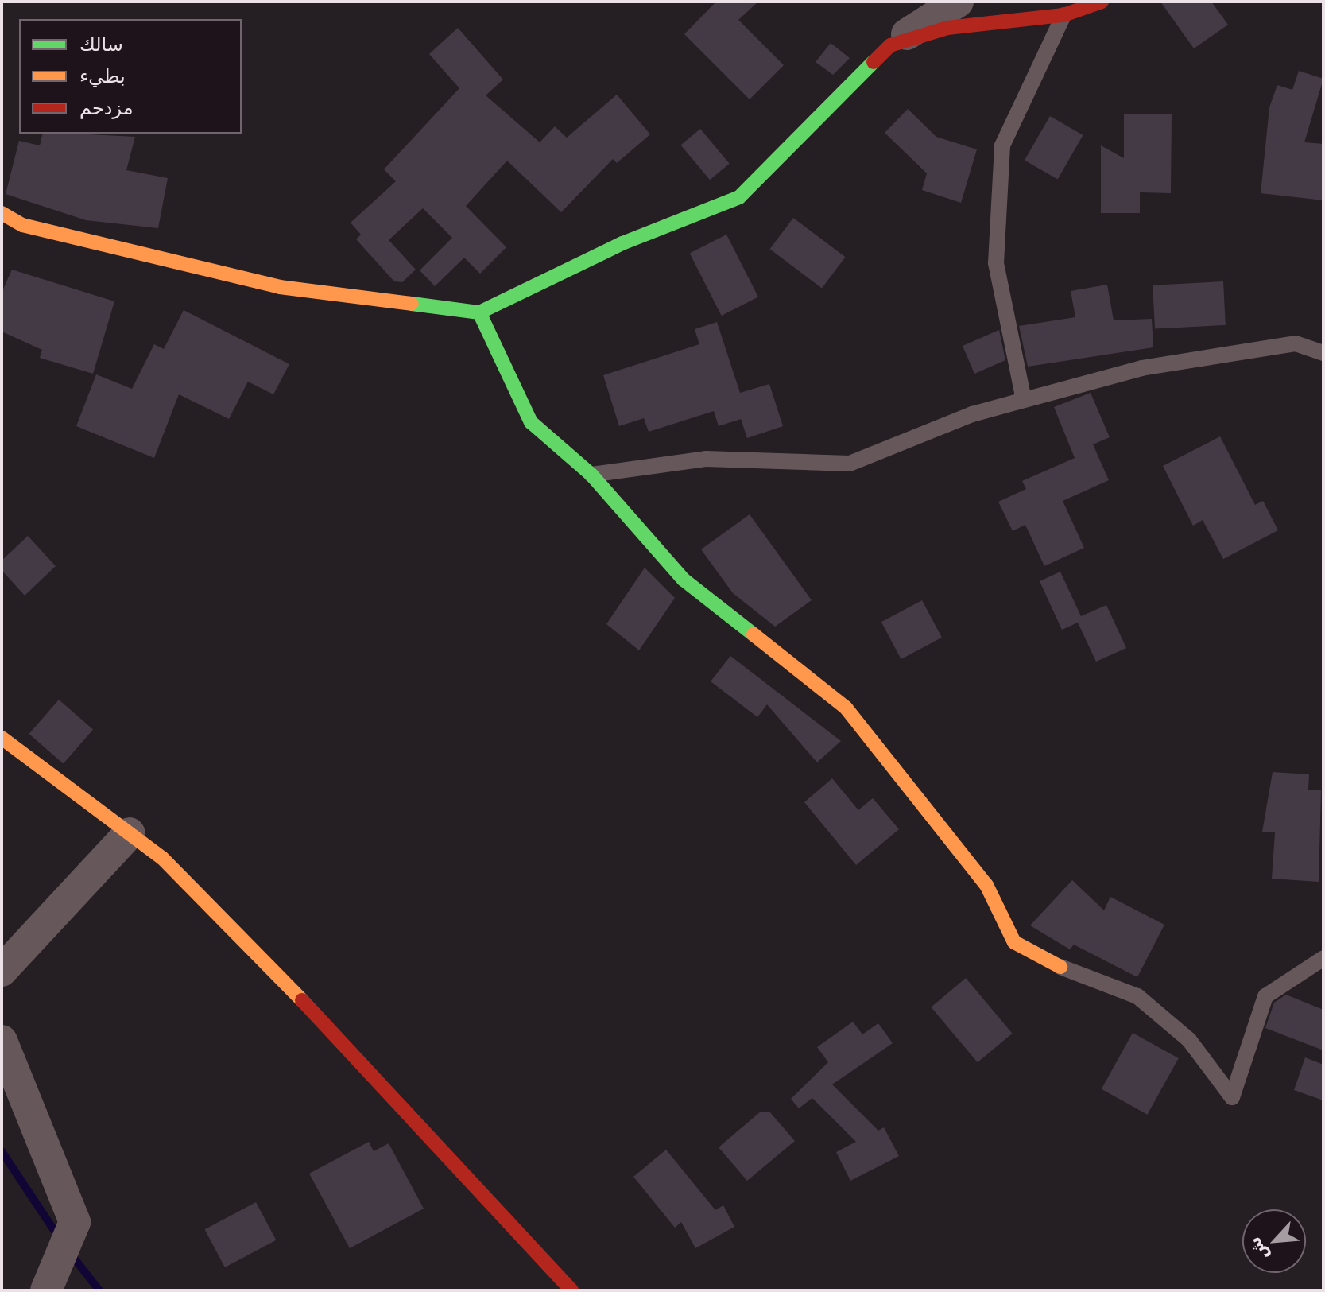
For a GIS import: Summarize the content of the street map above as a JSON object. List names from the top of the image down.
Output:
{
  "legend": ["سالك", "بطيء", "مزدحم"],
  "north": "bottom left"
}
